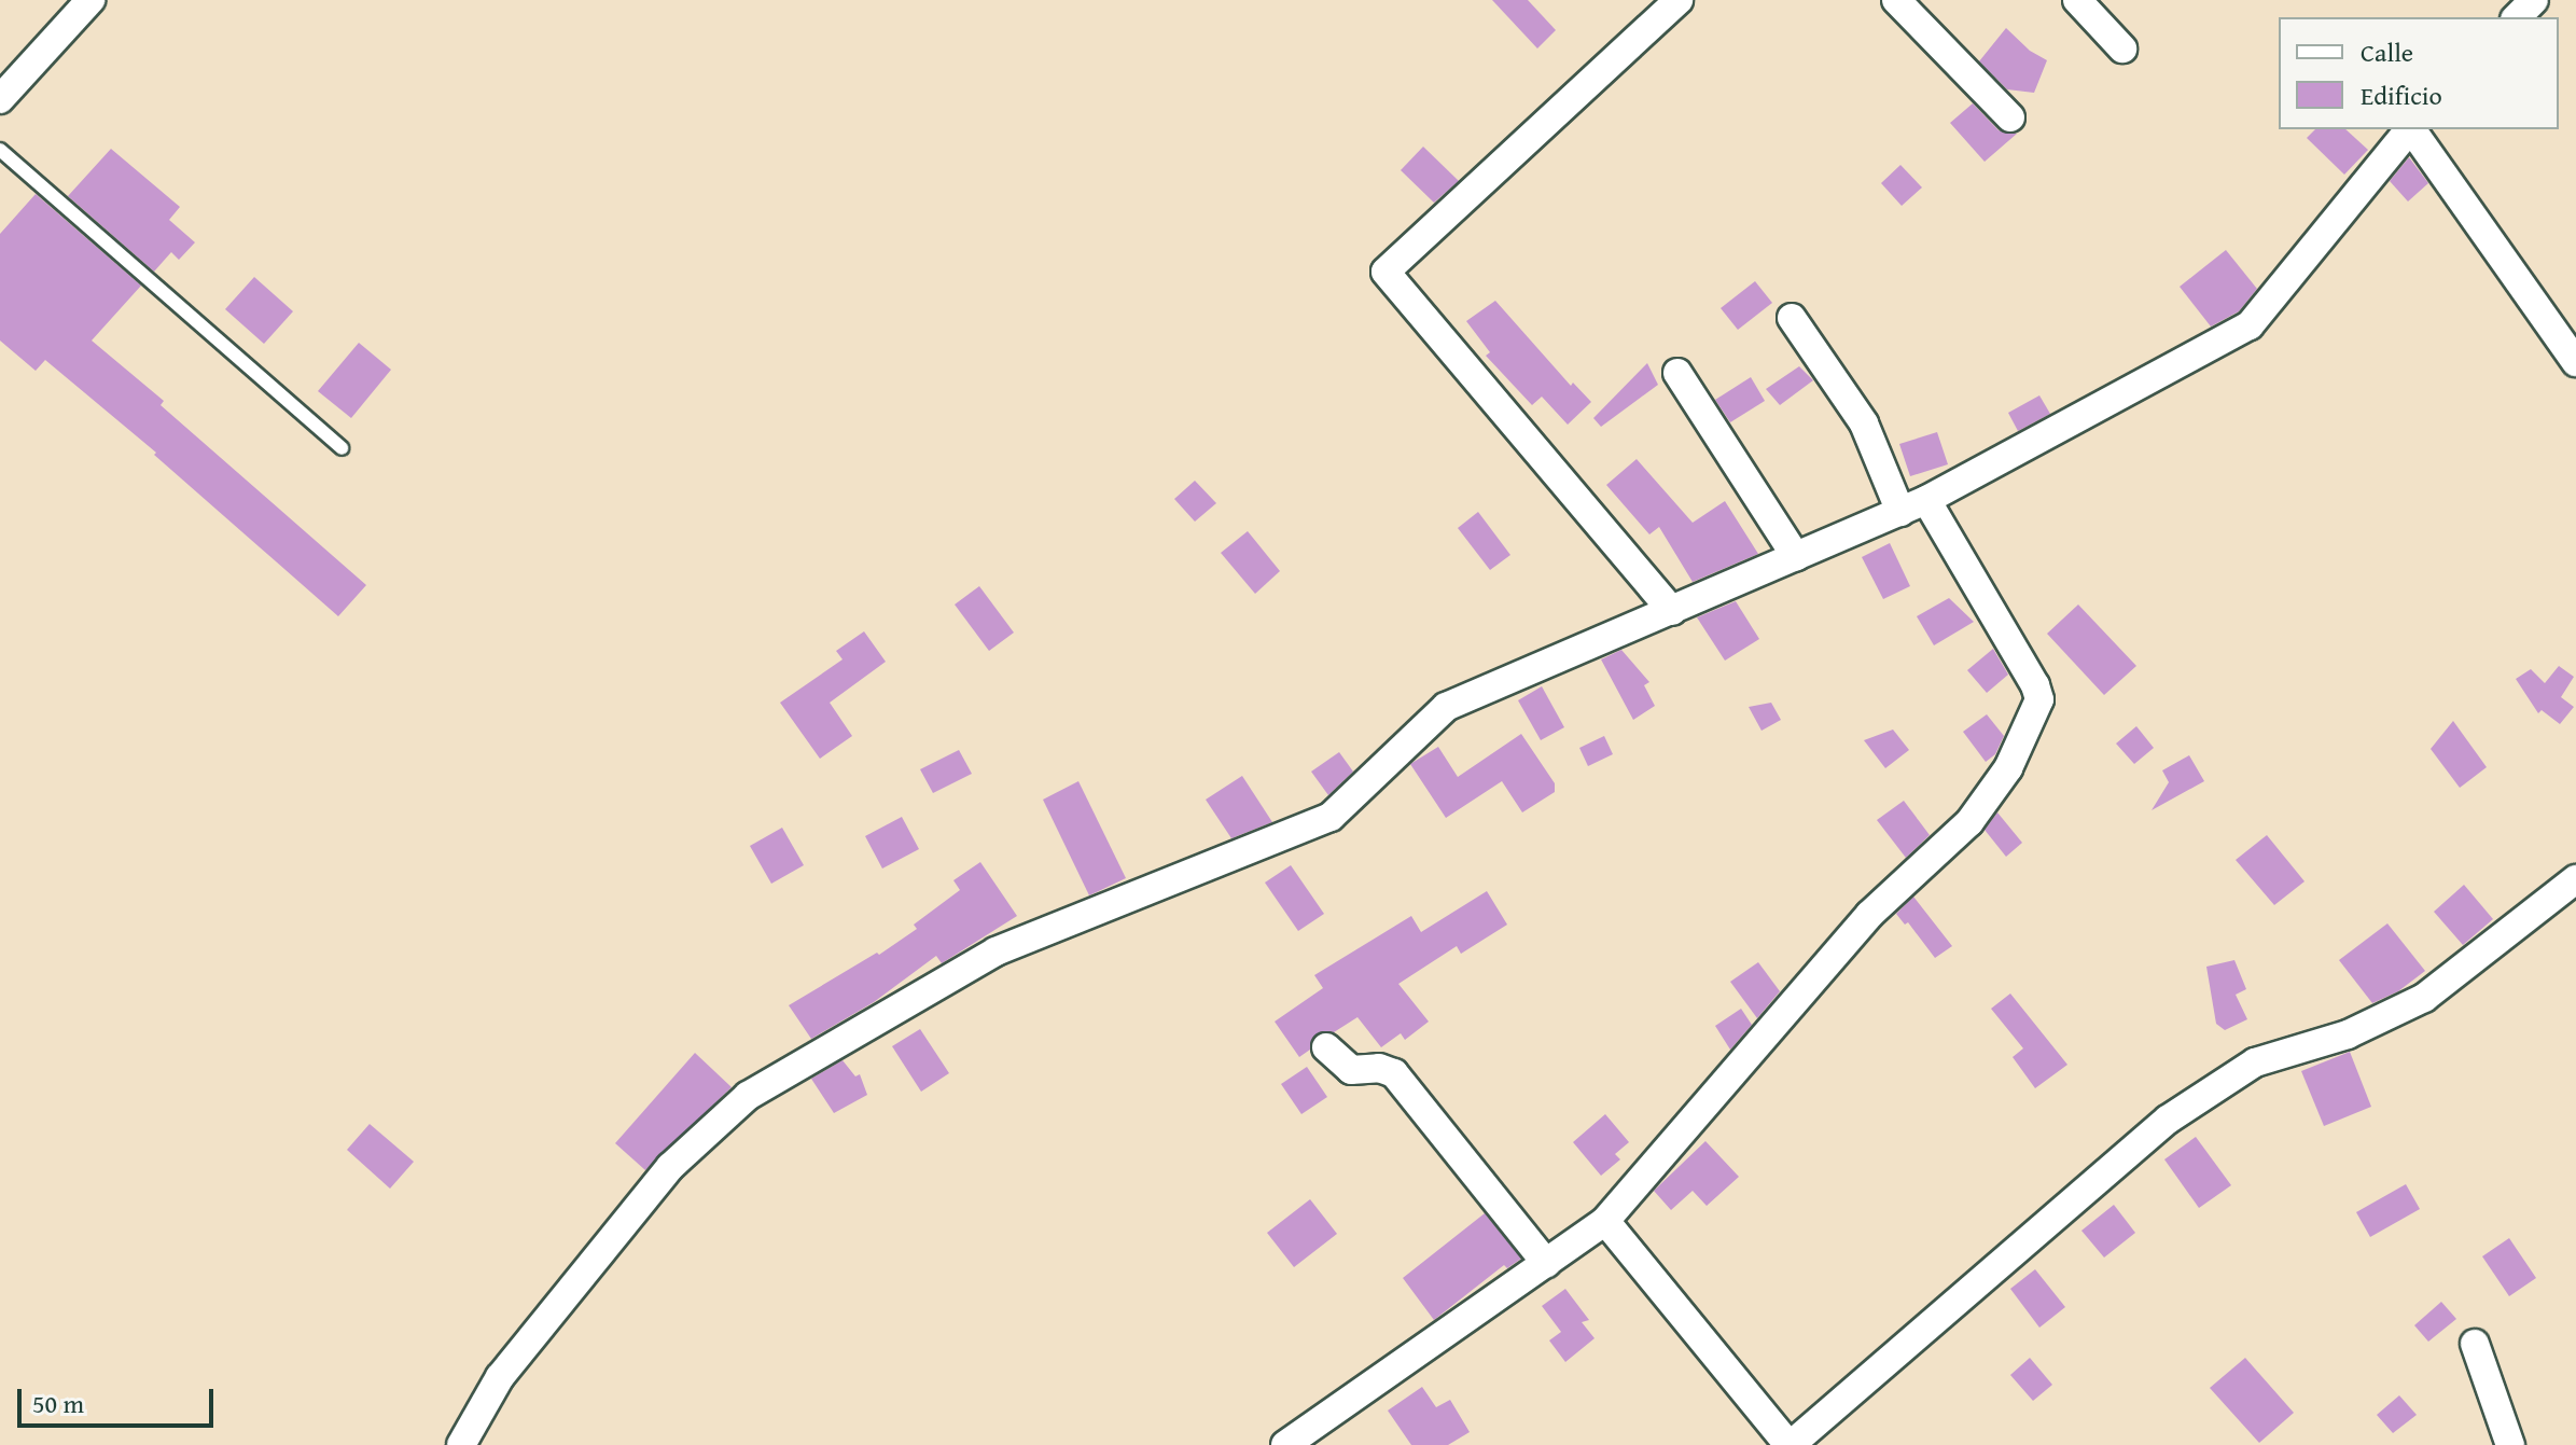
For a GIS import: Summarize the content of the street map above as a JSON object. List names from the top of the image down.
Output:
{
  "legend": ["Calle", "Edificio"],
  "scale_bar": "50 m"
}
